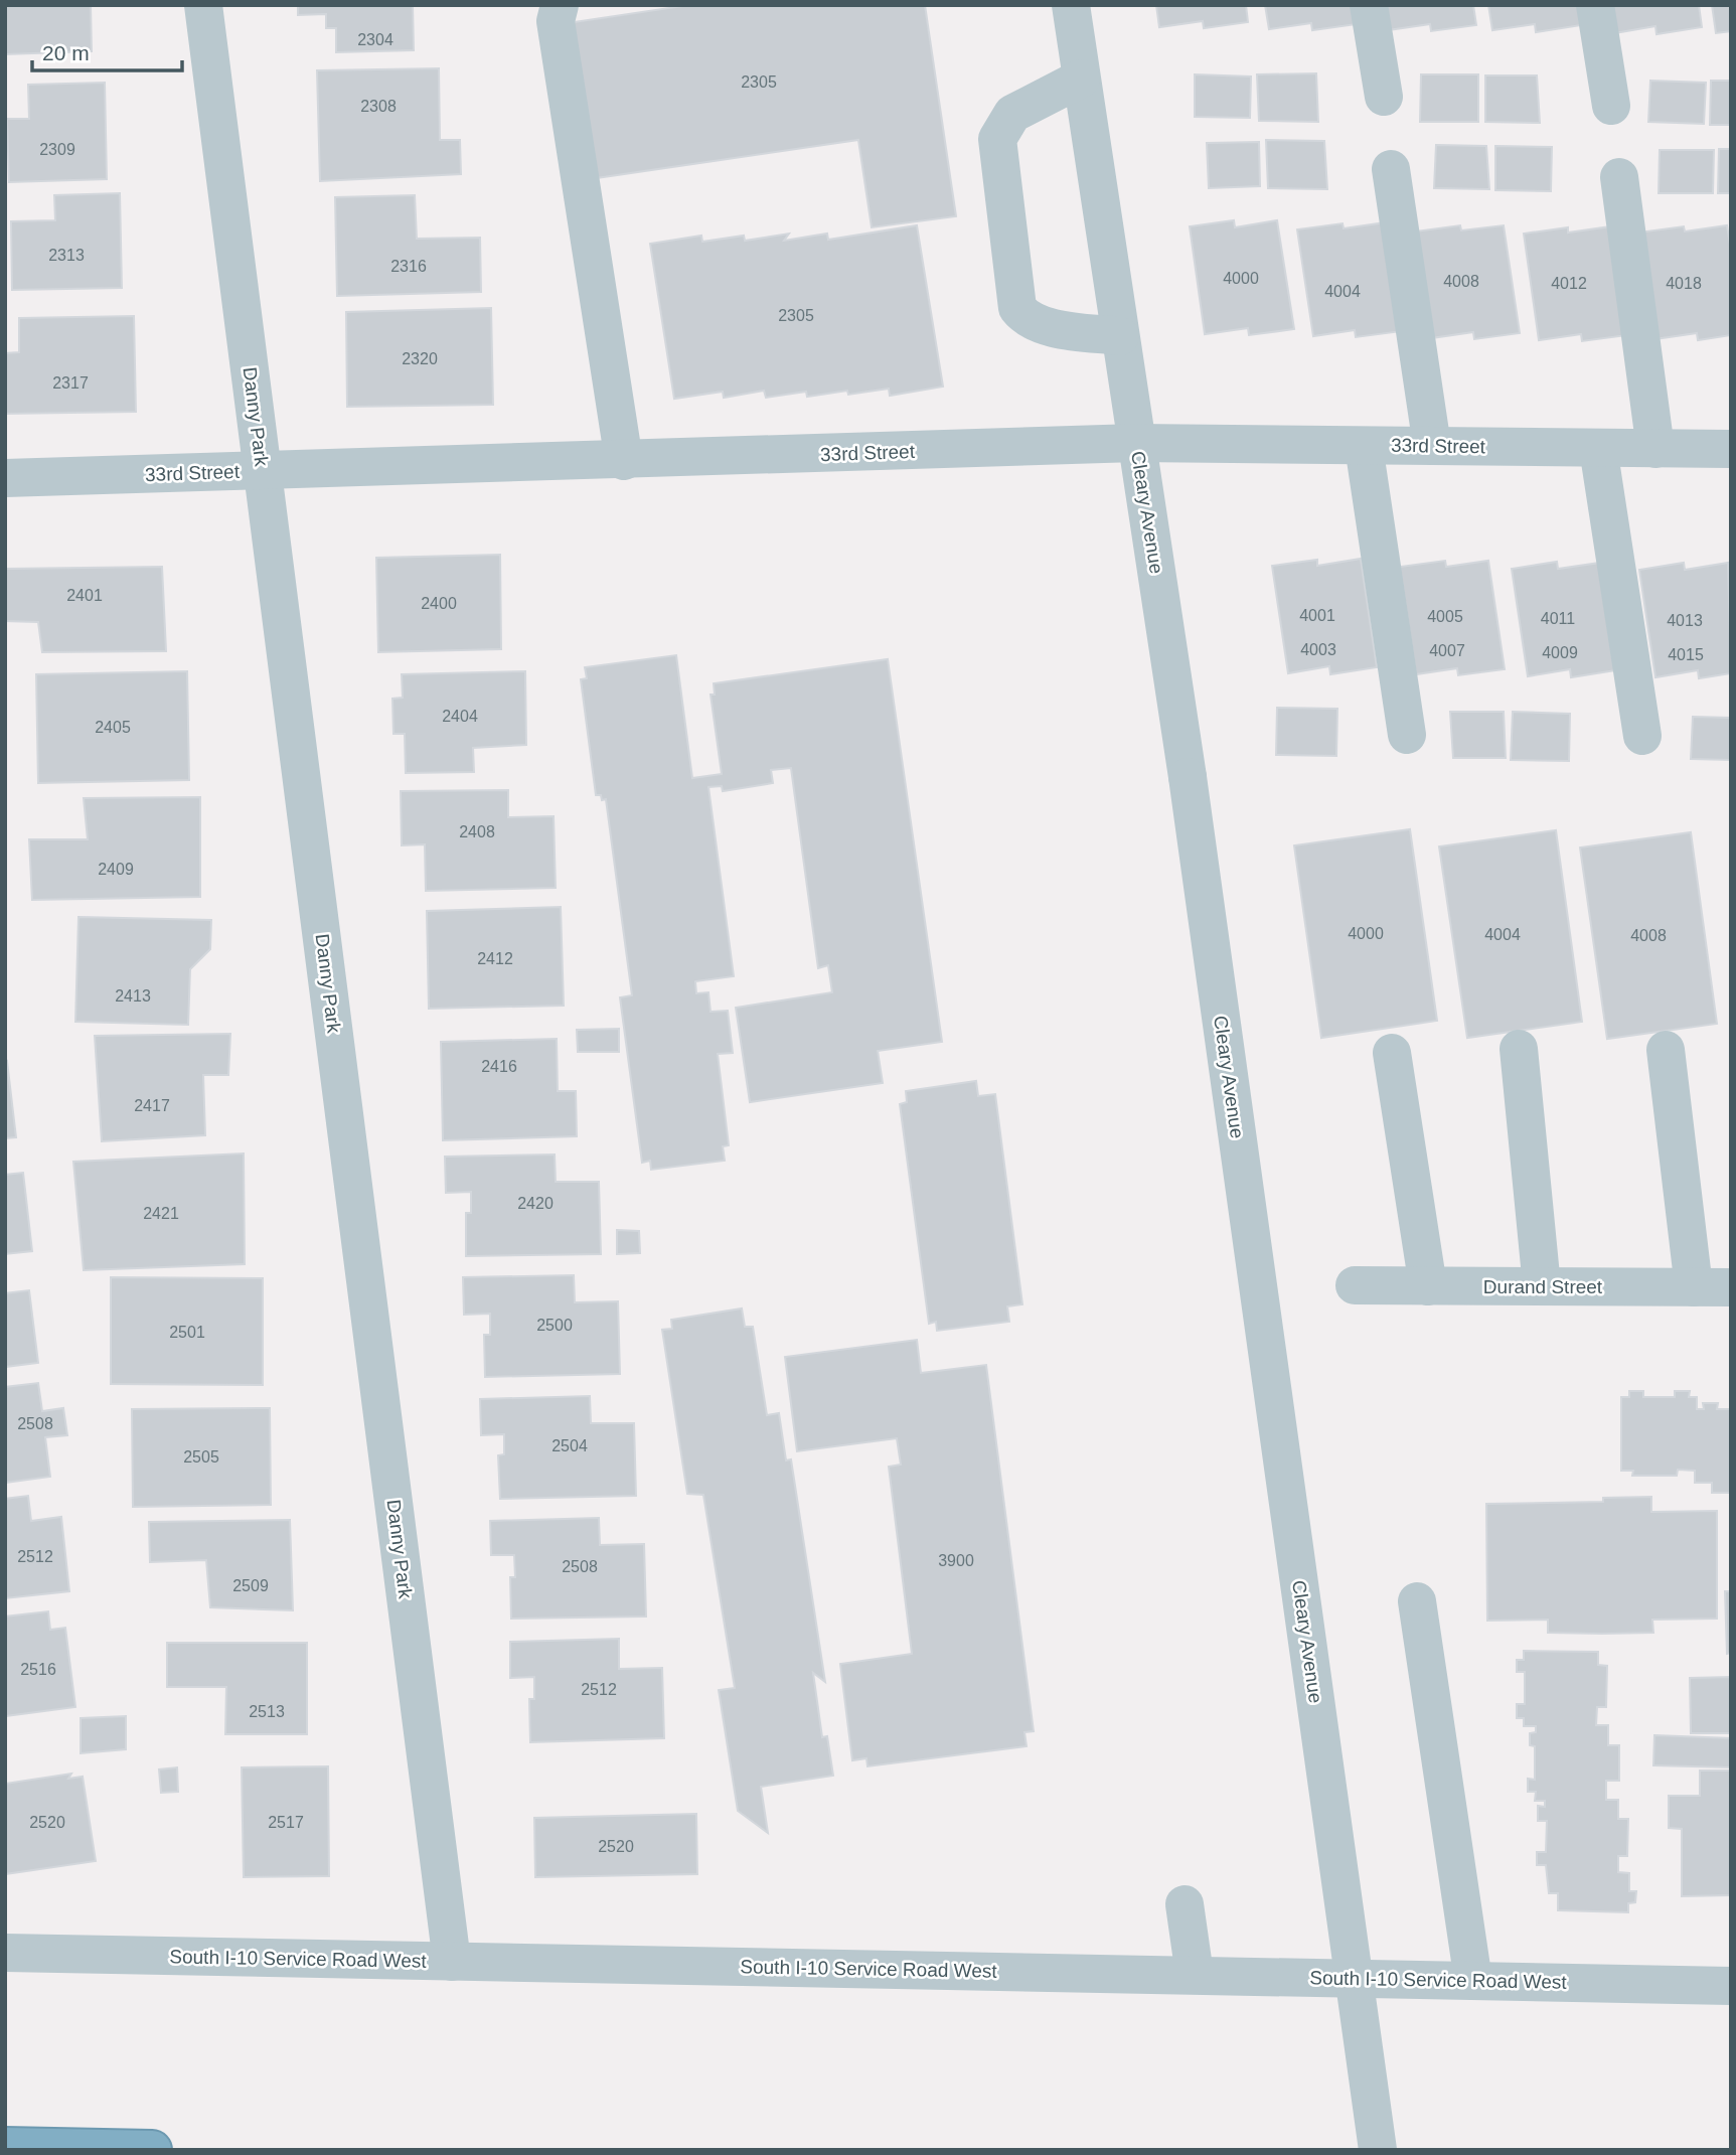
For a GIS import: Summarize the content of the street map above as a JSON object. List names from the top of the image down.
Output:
{
  "streets": {
    "street": [
      "Danny Park",
      "33rd Street",
      "Cleary Avenue",
      "Durand Street",
      "South I-10 Service Road West"
    ]
  },
  "crossings": [
    ["Danny Park", "33rd Street"],
    ["Danny Park", "South I-10 Service Road West"],
    ["33rd Street", "Cleary Avenue"]
  ],
  "house_numbers": [
    "2304",
    "2305",
    "2308",
    "2309",
    "2313",
    "2316",
    "4000",
    "4008",
    "4012",
    "4018",
    "4004",
    "2305",
    "2320",
    "2317",
    "2401",
    "2400",
    "4001",
    "4005",
    "4011",
    "4013",
    "4003",
    "4007",
    "4009",
    "4015",
    "2404",
    "2405",
    "2408",
    "2409",
    "4000",
    "4004",
    "4008",
    "2412",
    "2413",
    "2416",
    "2417",
    "2420",
    "2421",
    "2500",
    "2501",
    "2508",
    "2504",
    "2505",
    "2512",
    "3900",
    "2508",
    "2509",
    "2516",
    "2512",
    "2513",
    "2520",
    "2517",
    "2520"
  ],
  "scale_bar": "20 m"
}
